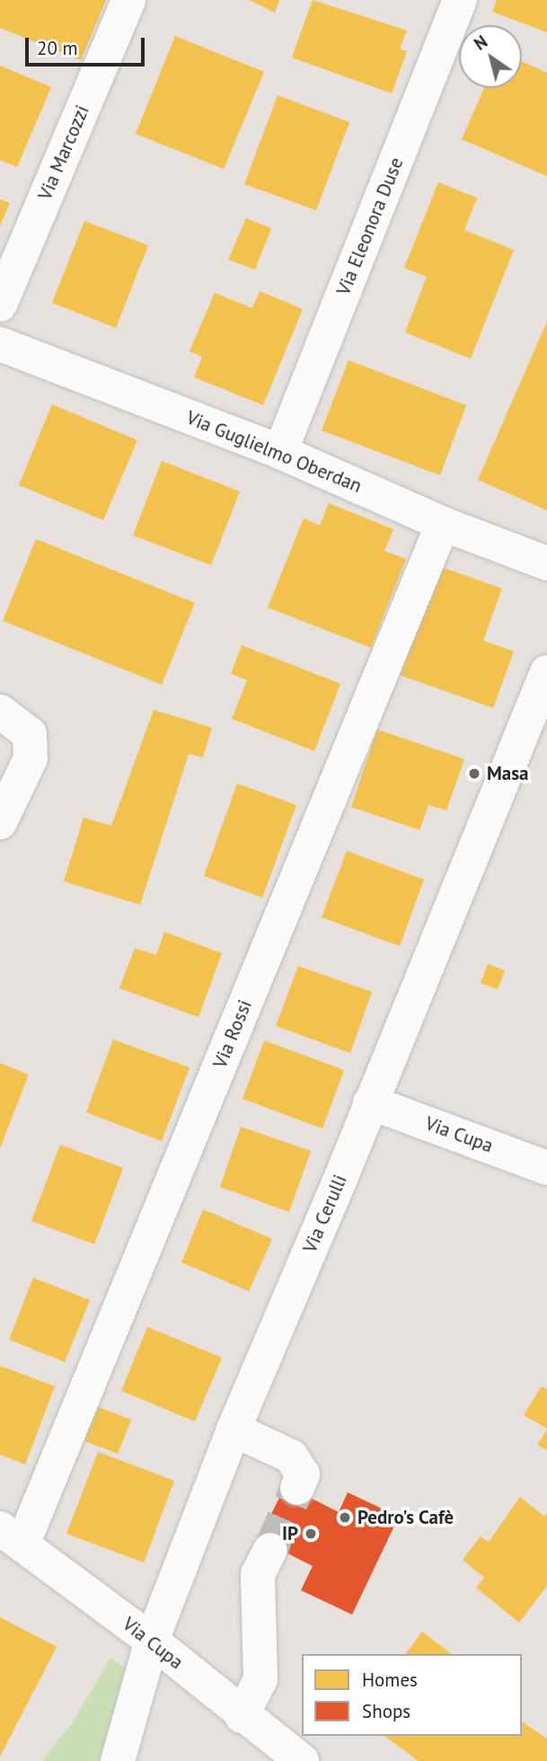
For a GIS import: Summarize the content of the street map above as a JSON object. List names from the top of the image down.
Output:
{
  "streets": {
    "street": [
      "Via Marcozzi",
      "Via Eleonora Duse",
      "Via Guglielmo Oberdan",
      "Via Rossi",
      "Via Cupa",
      "Via Cerulli"
    ]
  },
  "crossings": [
    ["Via Eleonora Duse", "Via Guglielmo Oberdan"],
    ["Via Guglielmo Oberdan", "Via Rossi"],
    ["Via Rossi", "Via Cupa"],
    ["Via Cupa", "Via Cerulli"]
  ],
  "places": ["Masa", "Pedro's Cafè", "IP"],
  "legend": ["Homes", "Shops"],
  "scale_bar": "20 m",
  "north": "top left"
}
